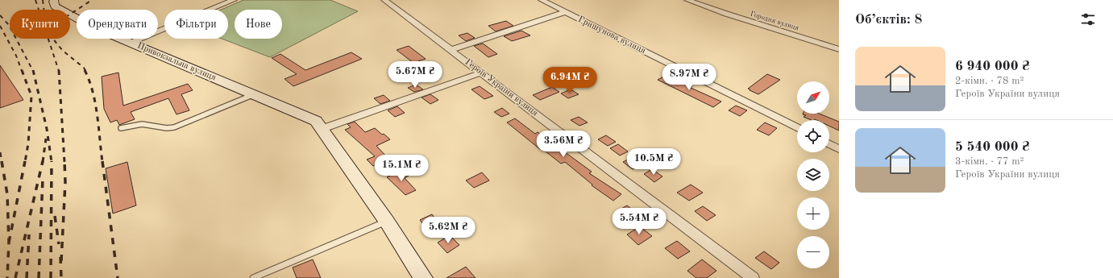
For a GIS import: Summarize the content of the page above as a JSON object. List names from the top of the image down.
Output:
{
  "streets": {
    "street": [
      "Городня вулиця",
      "Гришунова вулиця",
      "Привокзальна вулиця",
      "Героїв України вулиця"
    ]
  },
  "crossings": [
    ["Гришунова вулиця", "Героїв України вулиця"]
  ],
  "north": "top right",
  "page": {
    "heading": "Об’єктів: 8",
    "chip": [
      "Купити",
      "Орендувати",
      "Фільтри",
      "Нове"
    ],
    "list": [
      {
        "name": "6 940 000 ₴",
        "note": "2-кімн. · 78 m² · Героїв України вулиця"
      },
      {
        "name": "5 540 000 ₴",
        "note": "3-кімн. · 77 m² · Героїв України вулиця"
      }
    ],
    "price": [
      "5.67M ₴",
      "8.97M ₴",
      "6.94M ₴",
      "3.56M ₴",
      "10.5M ₴",
      "15.1M ₴",
      "5.54M ₴",
      "5.62M ₴"
    ],
    "map_buttons": ["+", "−"]
  }
}
